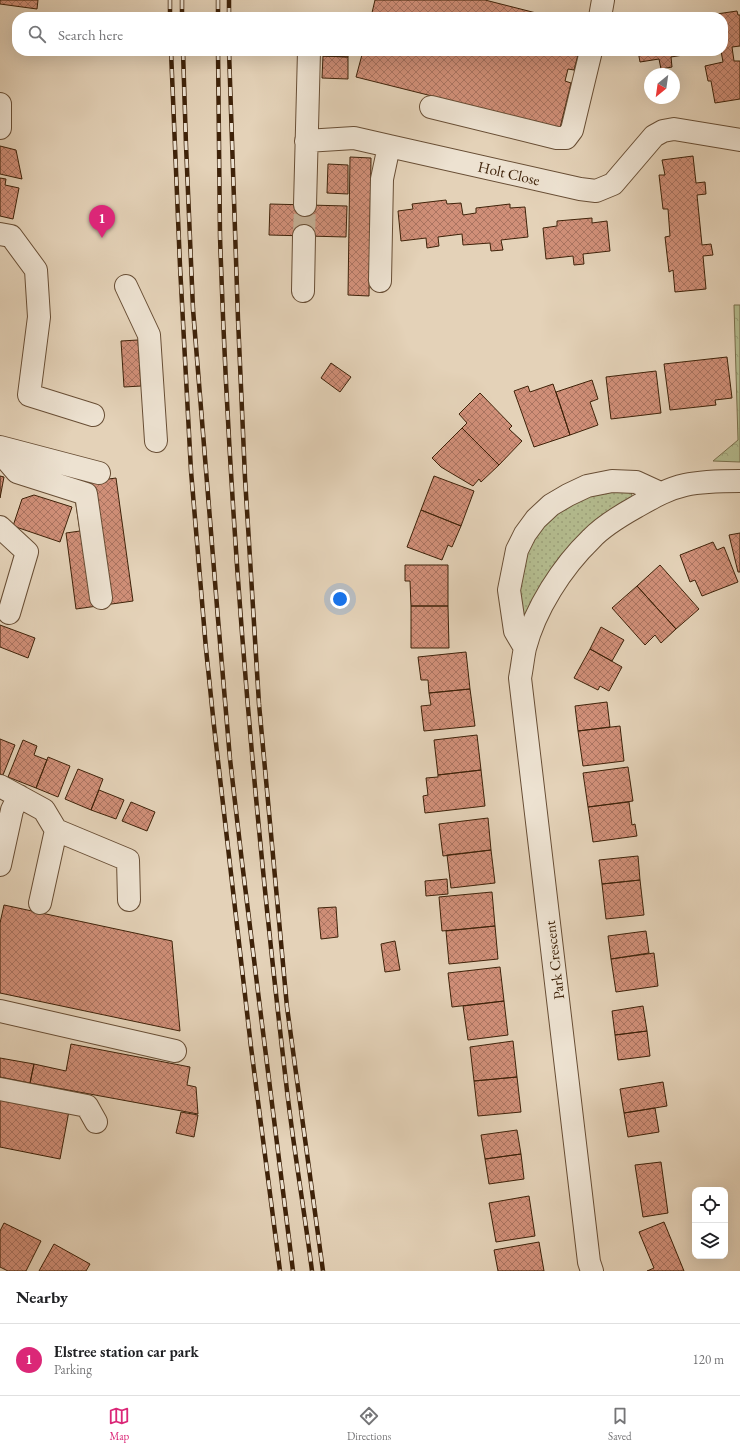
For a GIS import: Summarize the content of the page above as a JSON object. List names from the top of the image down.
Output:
{
  "streets": {
    "street": ["Holt Close", "Park Crescent"]
  },
  "north": "bottom left",
  "page": {
    "search": "Search here",
    "pins": "1",
    "heading": "Nearby",
    "list": [
      {
        "mark": "1",
        "name": "Elstree station car park",
        "note": "Parking",
        "value": "120 m"
      }
    ],
    "nav": ["Map", "Directions", "Saved"]
  }
}
